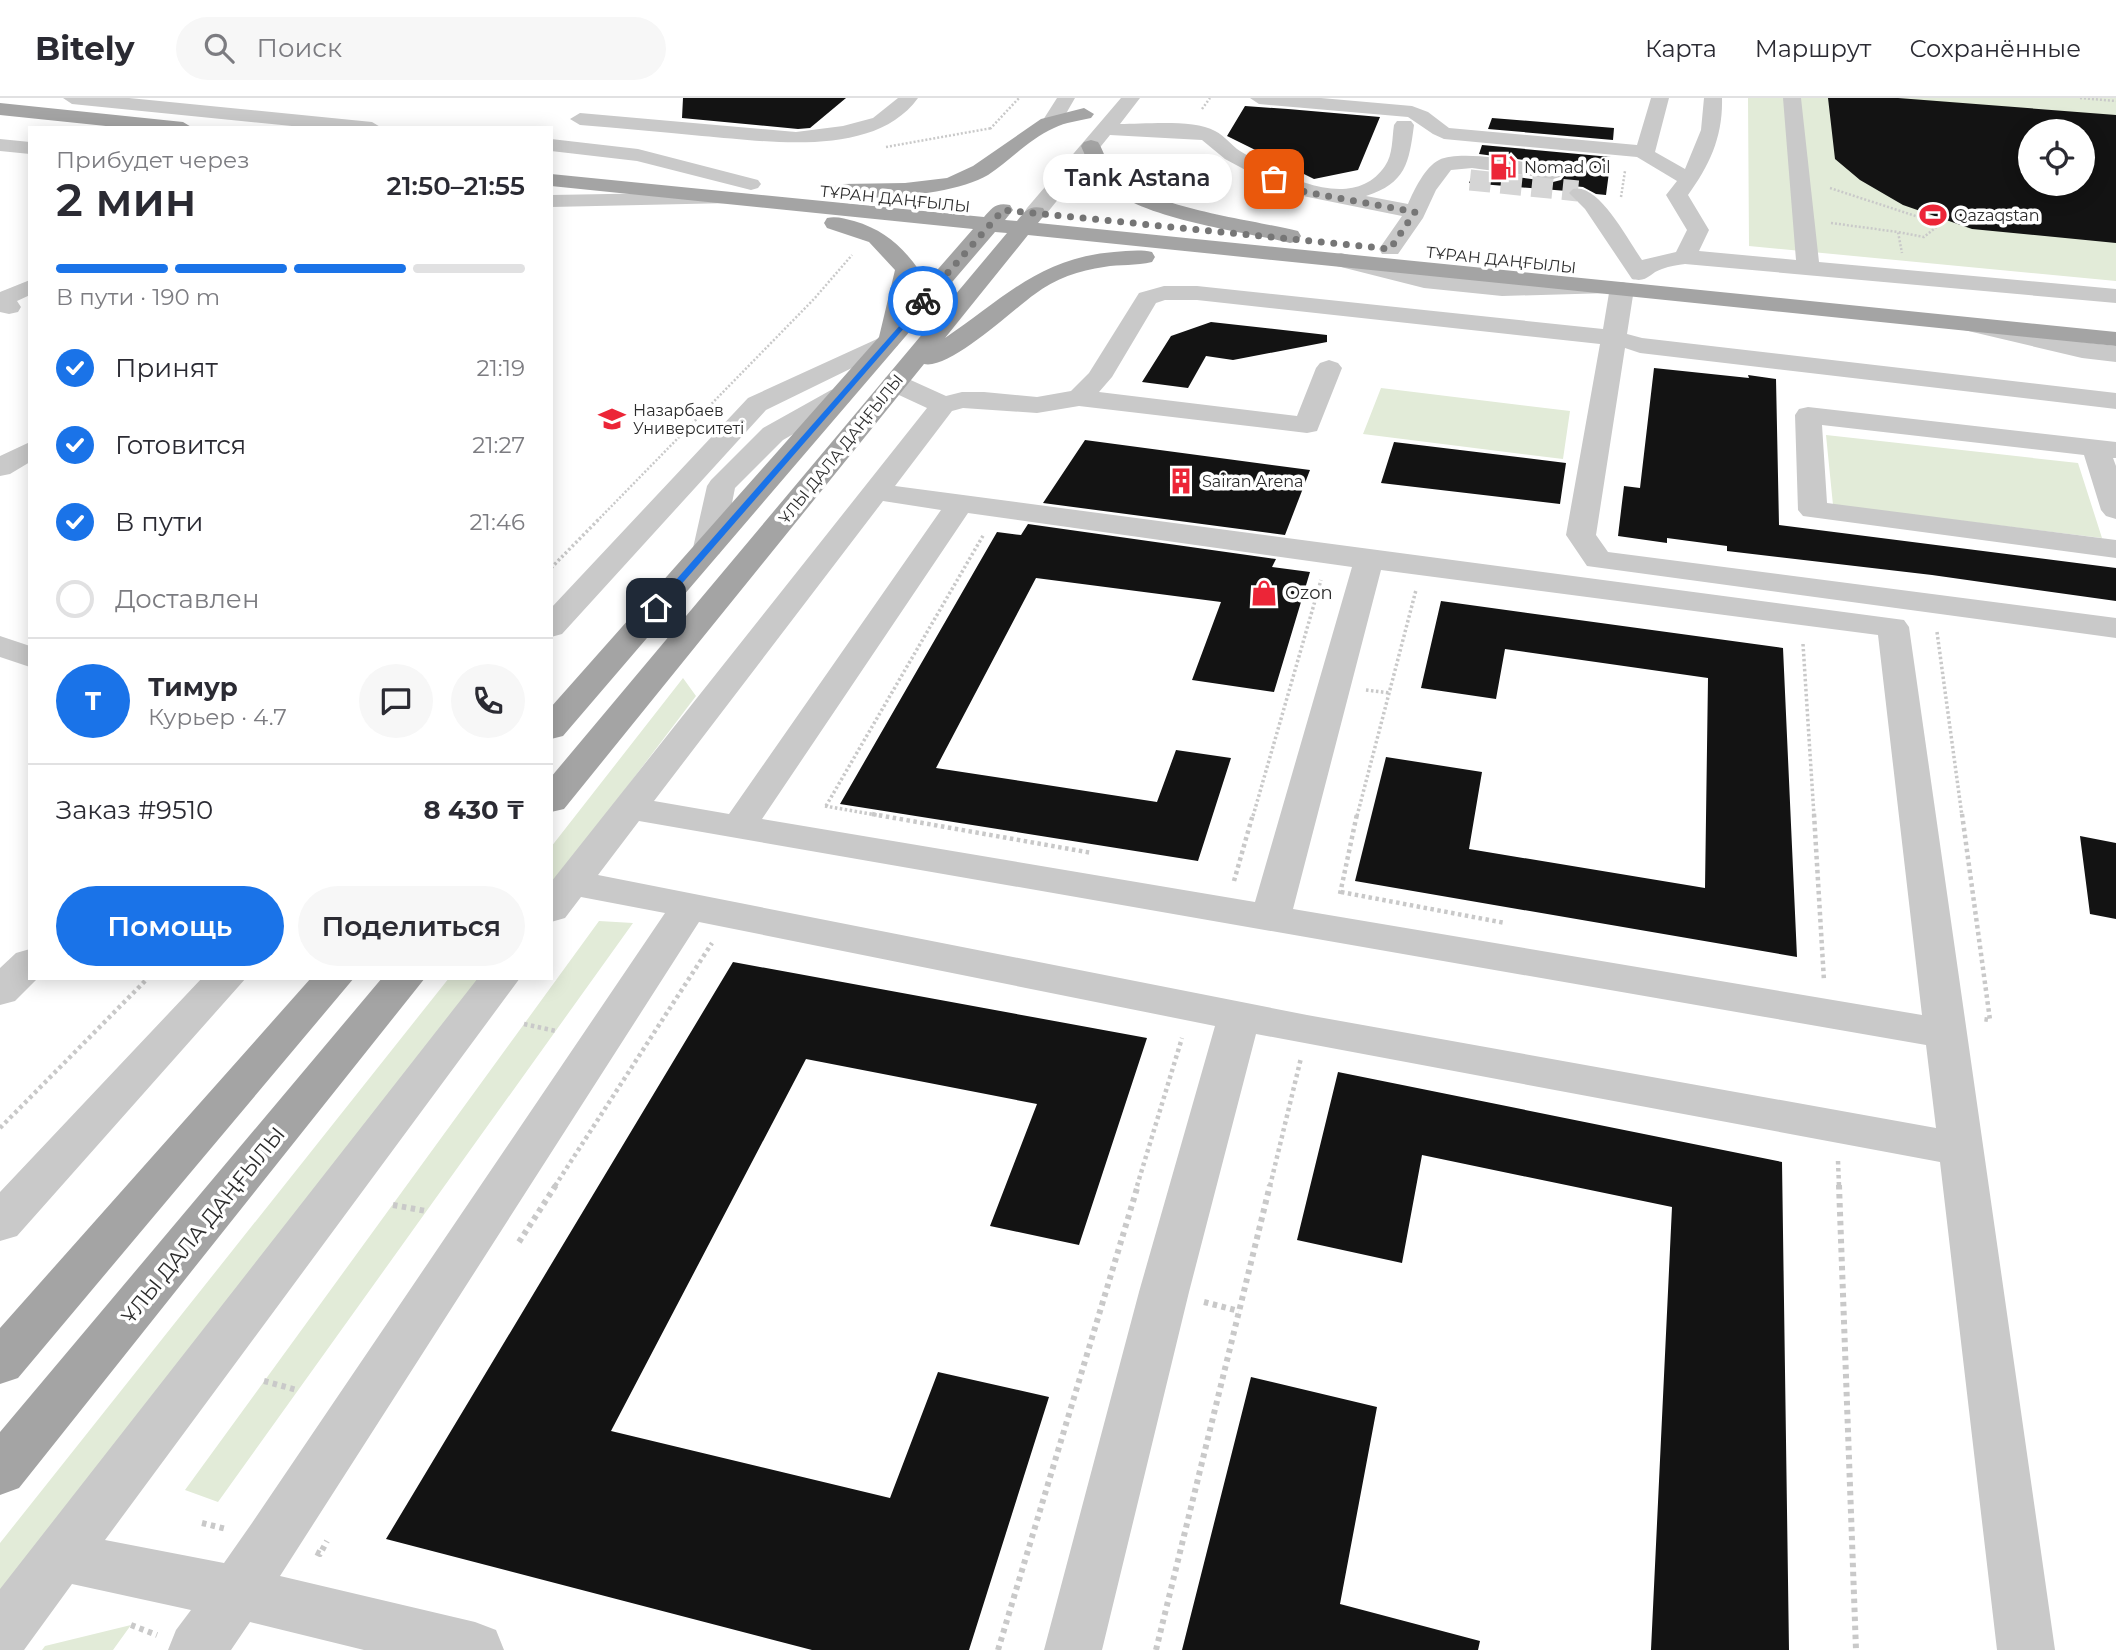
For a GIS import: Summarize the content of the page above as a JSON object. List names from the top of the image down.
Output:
{
  "streets": {
    "main road": ["ТҰРАН ДАҢҒЫЛЫ", "ҰЛЫ ДАЛА ДАҢҒЫЛЫ"]
  },
  "crossings": [
    ["ТҰРАН ДАҢҒЫЛЫ", "ҰЛЫ ДАЛА ДАҢҒЫЛЫ"]
  ],
  "places": {
    "fuel station": ["Nomad Oil"],
    "other": ["Tank Astana"],
    "sports": ["Qazaqstan"],
    "school or university": ["Назарбаев Университеті"],
    "building": ["Sairan Arena"],
    "shop": ["Ozon"]
  },
  "page": {
    "header": "Bitely",
    "search": "Поиск",
    "nav": ["Карта", "Маршрут", "Сохранённые"],
    "heading": ["2 мин", "Прибудет через", "21:50–21:55"],
    "panel": [
      "Тимур",
      "Курьер · 4.7",
      "Заказ #9510",
      "8 430 ₸"
    ],
    "bubble": "Tank Astana",
    "bar": "В пути · 190 m",
    "list": [
      ["Принят", "21:19"],
      ["Готовится", "21:27"],
      ["В пути", "21:46"],
      "Доставлен"
    ],
    "round": "Т",
    "buttons": ["Помощь", "Поделиться"]
  }
}
